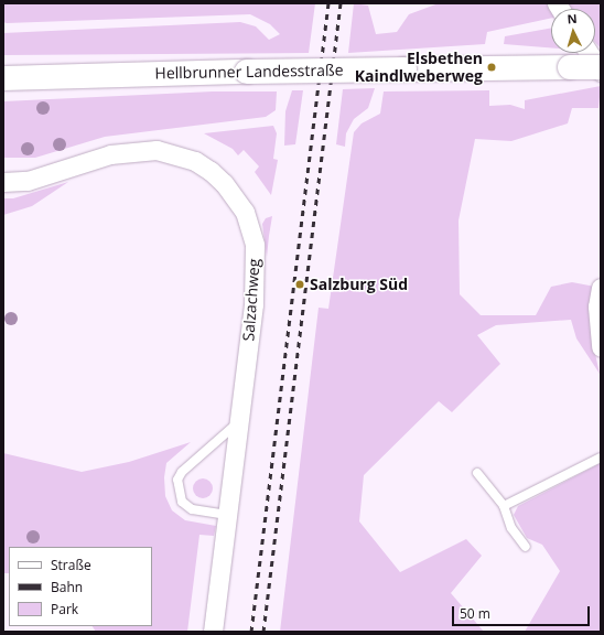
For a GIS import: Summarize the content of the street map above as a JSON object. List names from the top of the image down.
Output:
{
  "streets": {
    "main road": ["Hellbrunner Landesstraße"],
    "street": ["Salzachweg"]
  },
  "places": ["Elsbethen Kaindlweberweg", "Salzburg Süd"],
  "legend": ["Straße", "Bahn", "Park"],
  "scale_bar": "50 m",
  "north": "top"
}
